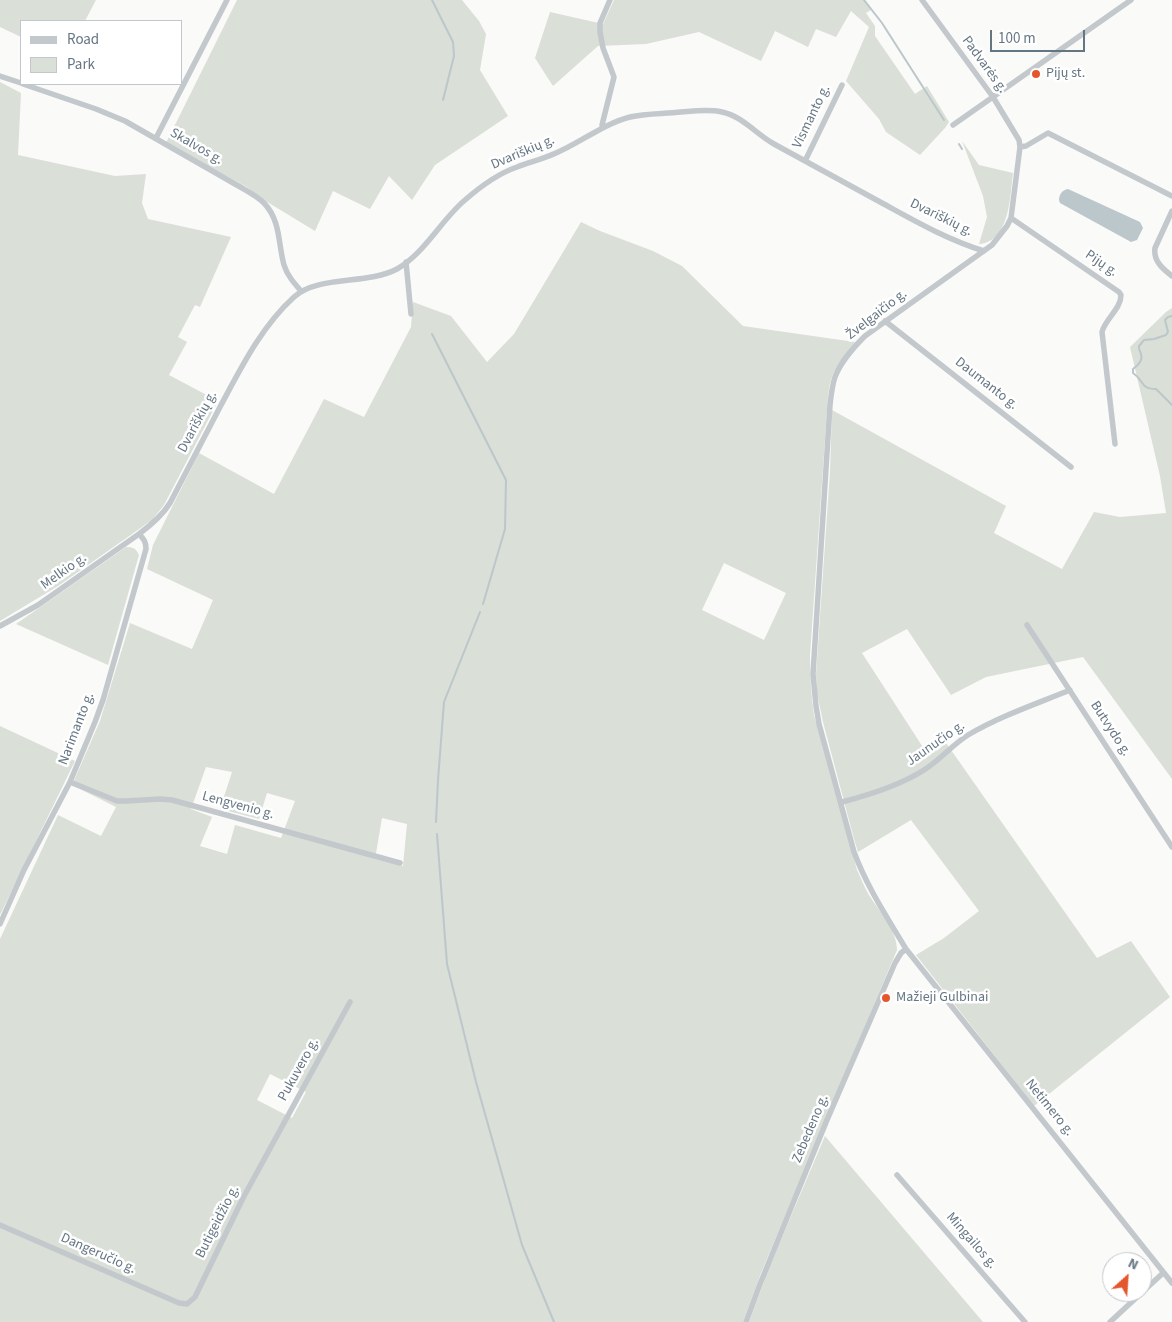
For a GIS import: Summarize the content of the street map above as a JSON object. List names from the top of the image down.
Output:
{
  "streets": {
    "street": [
      "Padvarės g.",
      "Vismanto g.",
      "Skalvos g.",
      "Dvariškių g.",
      "Pijų g.",
      "Žvelgaičio g.",
      "Daumanto g.",
      "Melkio g.",
      "Narimanto g.",
      "Butvydo g.",
      "Jaunučio g.",
      "Lengvenio g.",
      "Pukuvero g.",
      "Netimero g.",
      "Zebedeno g.",
      "Butigeidžio g.",
      "Mingailos g.",
      "Dangeručio g."
    ]
  },
  "crossings": [
    ["Vismanto g.", "Dvariškių g."],
    ["Skalvos g.", "Dvariškių g."],
    ["Dvariškių g.", "Žvelgaičio g."],
    ["Dvariškių g.", "Melkio g."],
    ["Dvariškių g.", "Narimanto g."],
    ["Pijų g.", "Žvelgaičio g."],
    ["Žvelgaičio g.", "Daumanto g."],
    ["Žvelgaičio g.", "Jaunučio g."],
    ["Žvelgaičio g.", "Netimero g."],
    ["Melkio g.", "Narimanto g."],
    ["Narimanto g.", "Lengvenio g."],
    ["Butvydo g.", "Jaunučio g."],
    ["Jaunučio g.", "Netimero g."],
    ["Pukuvero g.", "Butigeidžio g."],
    ["Netimero g.", "Zebedeno g."],
    ["Butigeidžio g.", "Dangeručio g."]
  ],
  "places": ["Pijų st.", "Mažieji Gulbinai"],
  "legend": ["Road", "Park"],
  "scale_bar": "100 m",
  "north": "top right"
}
